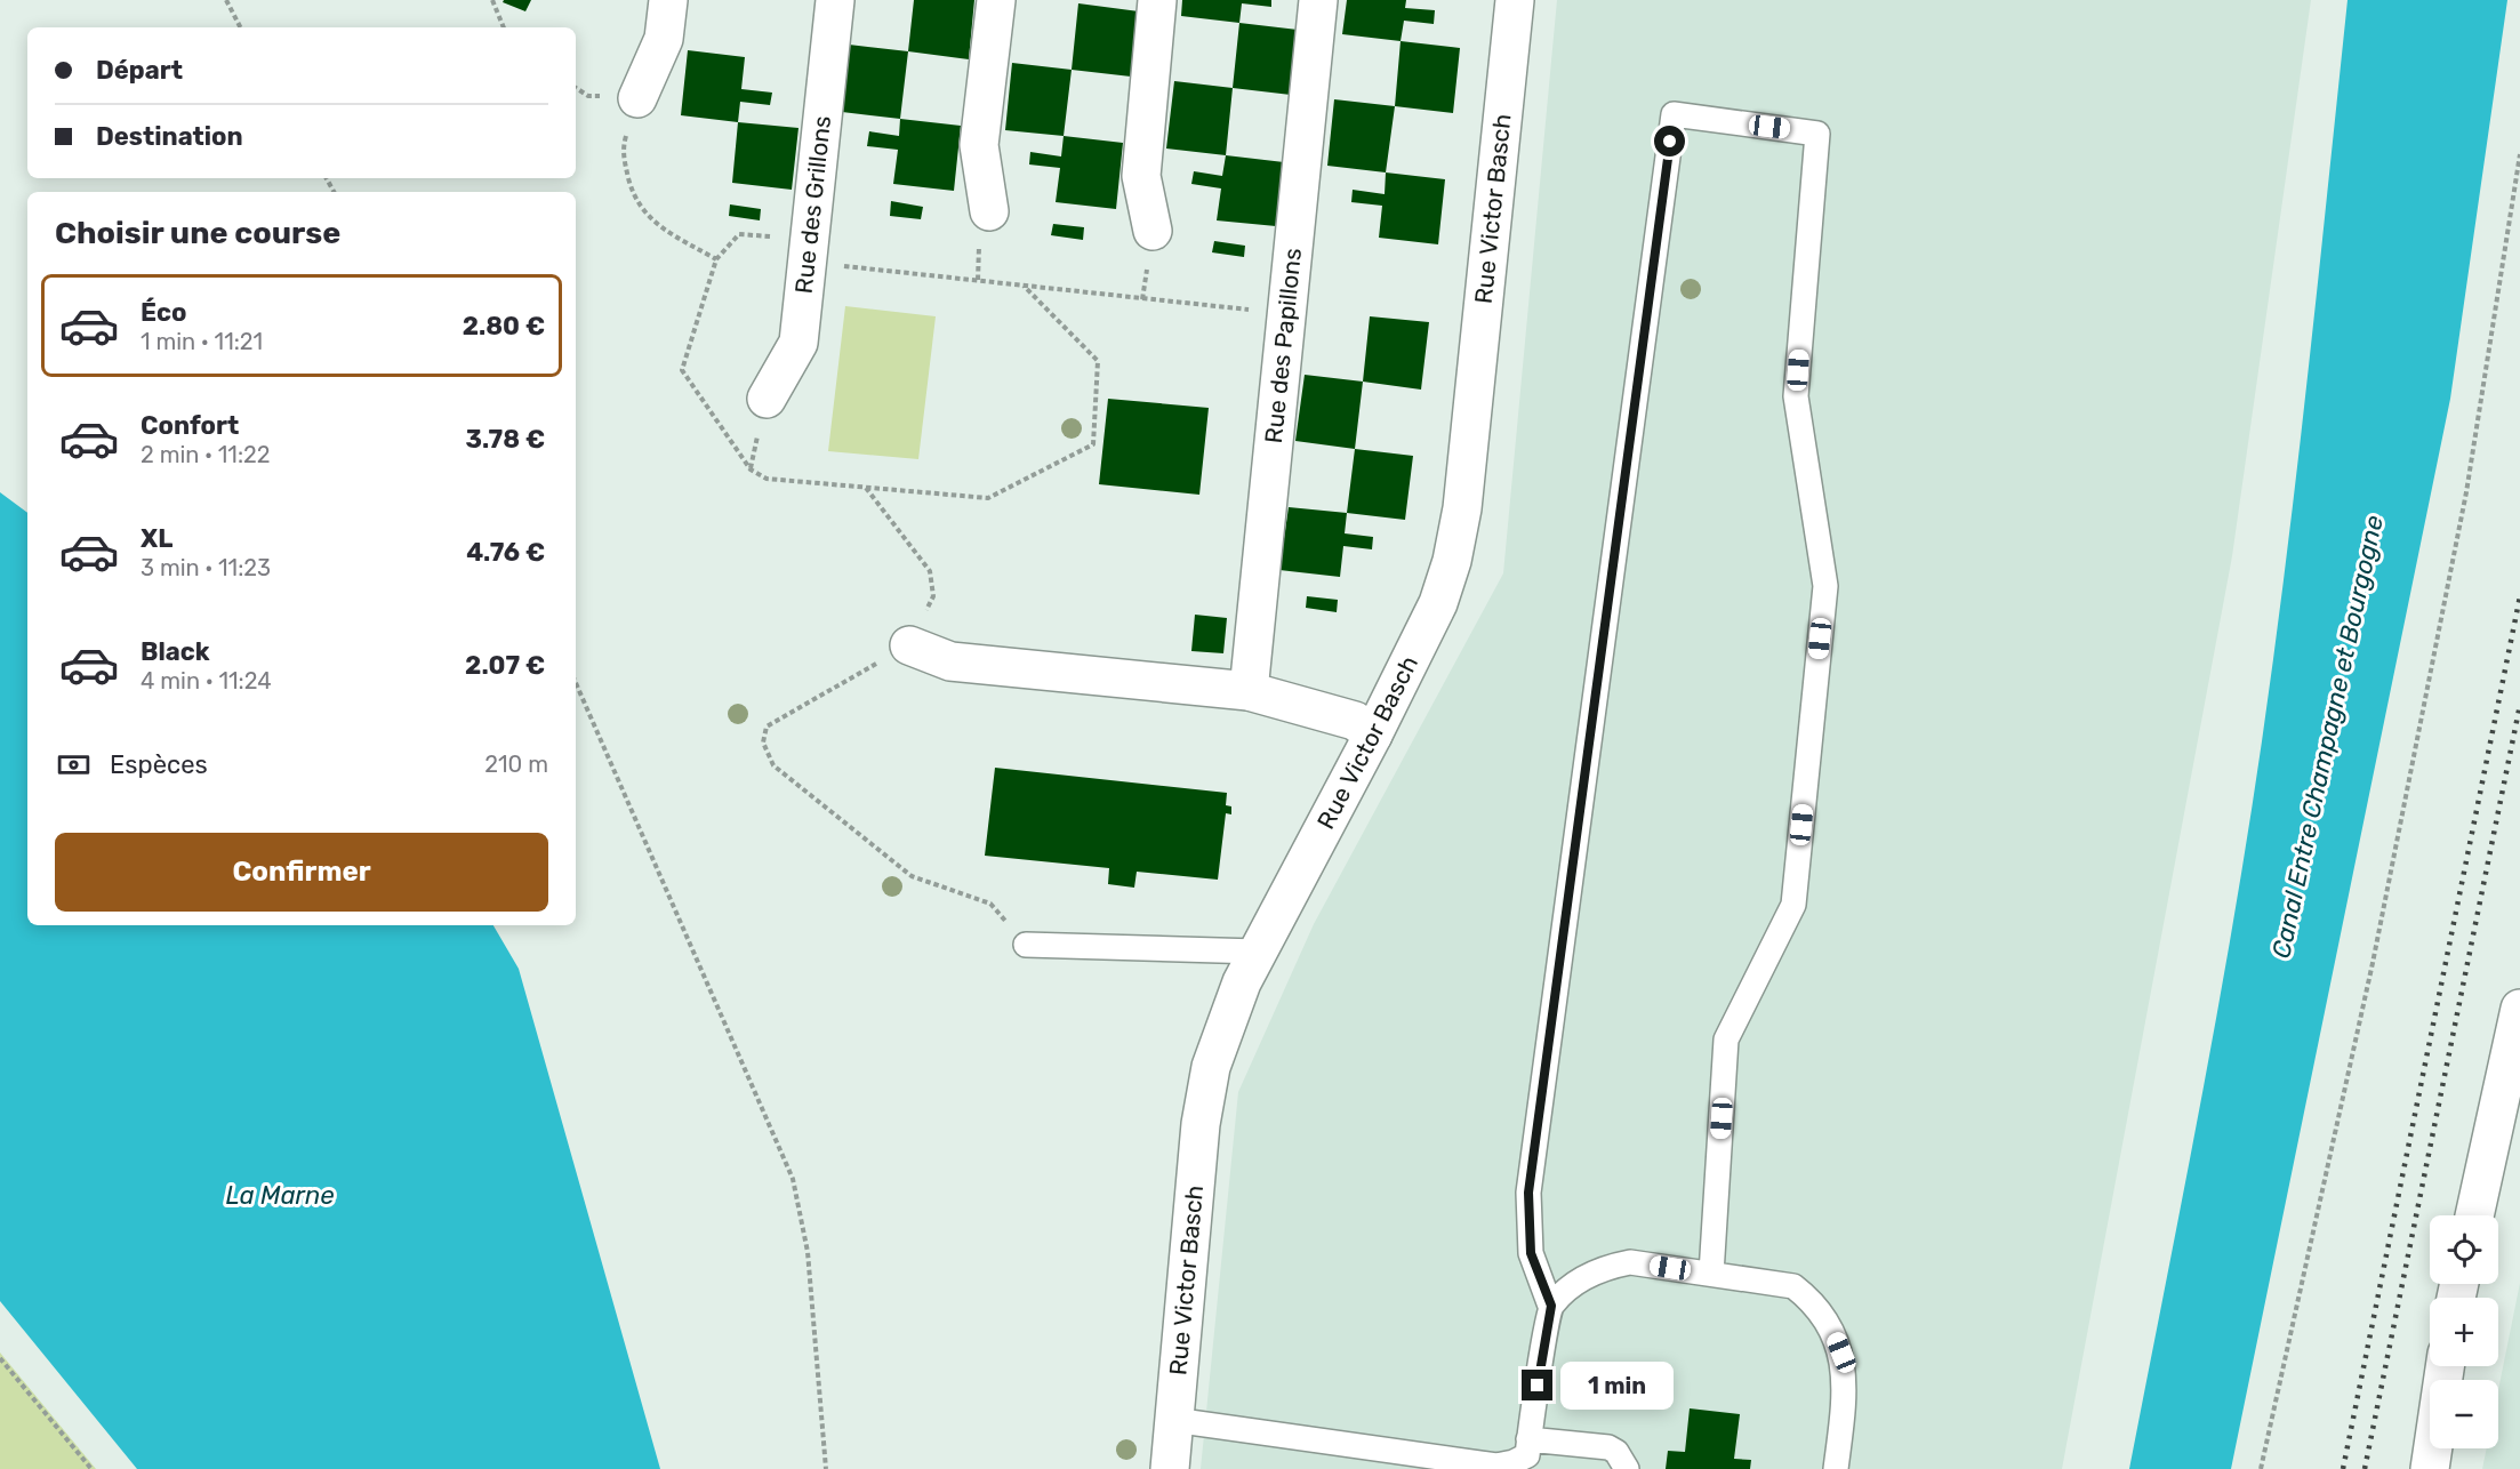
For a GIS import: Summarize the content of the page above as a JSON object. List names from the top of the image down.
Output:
{
  "streets": {
    "street": ["Rue des Grillons", "Rue Victor Basch", "Rue des Papillons"]
  },
  "water": ["Canal Entre Champagne et Bourgogne", "La Marne"],
  "page": {
    "banner": ["Départ", "Destination"],
    "heading": "Choisir une course",
    "list": [
      {
        "name": "Éco",
        "note": "1 min · 11:21",
        "value": "2.80 €"
      },
      {
        "name": "Confort",
        "note": "2 min · 11:22",
        "value": "3.78 €"
      },
      {
        "name": "XL",
        "note": "3 min · 11:23",
        "value": "4.76 €"
      },
      {
        "name": "Black",
        "note": "4 min · 11:24",
        "value": "2.07 €"
      }
    ],
    "pay": ["Espèces", "210 m"],
    "buttons": "Confirmer",
    "map_buttons": ["+", "−"],
    "bubble": "1 min"
  }
}
